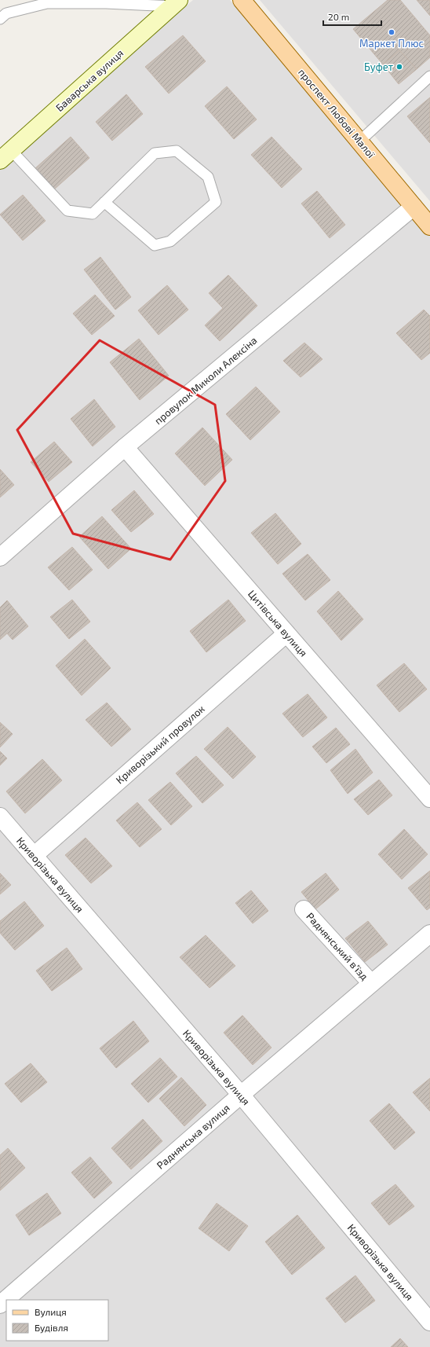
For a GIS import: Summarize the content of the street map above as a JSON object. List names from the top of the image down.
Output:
{
  "streets": {
    "main road": ["проспект Любові Малої"],
    "street": [
      "Баварська вулиця",
      "провулок Миколи Алексіна",
      "Цитівська вулиця",
      "Криворізький провулок",
      "Криворізька вулиця",
      "Раднянський в’їзд",
      "Раднянська вулиця"
    ]
  },
  "crossings": [
    ["проспект Любові Малої", "провулок Миколи Алексіна"],
    ["провулок Миколи Алексіна", "Цитівська вулиця"],
    ["Цитівська вулиця", "Криворізький провулок"],
    ["Криворізький провулок", "Криворізька вулиця"],
    ["Криворізька вулиця", "Раднянська вулиця"],
    ["Раднянський в’їзд", "Раднянська вулиця"]
  ],
  "places": ["Маркет Плюс", "Буфет"],
  "legend": ["Вулиця", "Будівля"],
  "scale_bar": "20 m"
}
